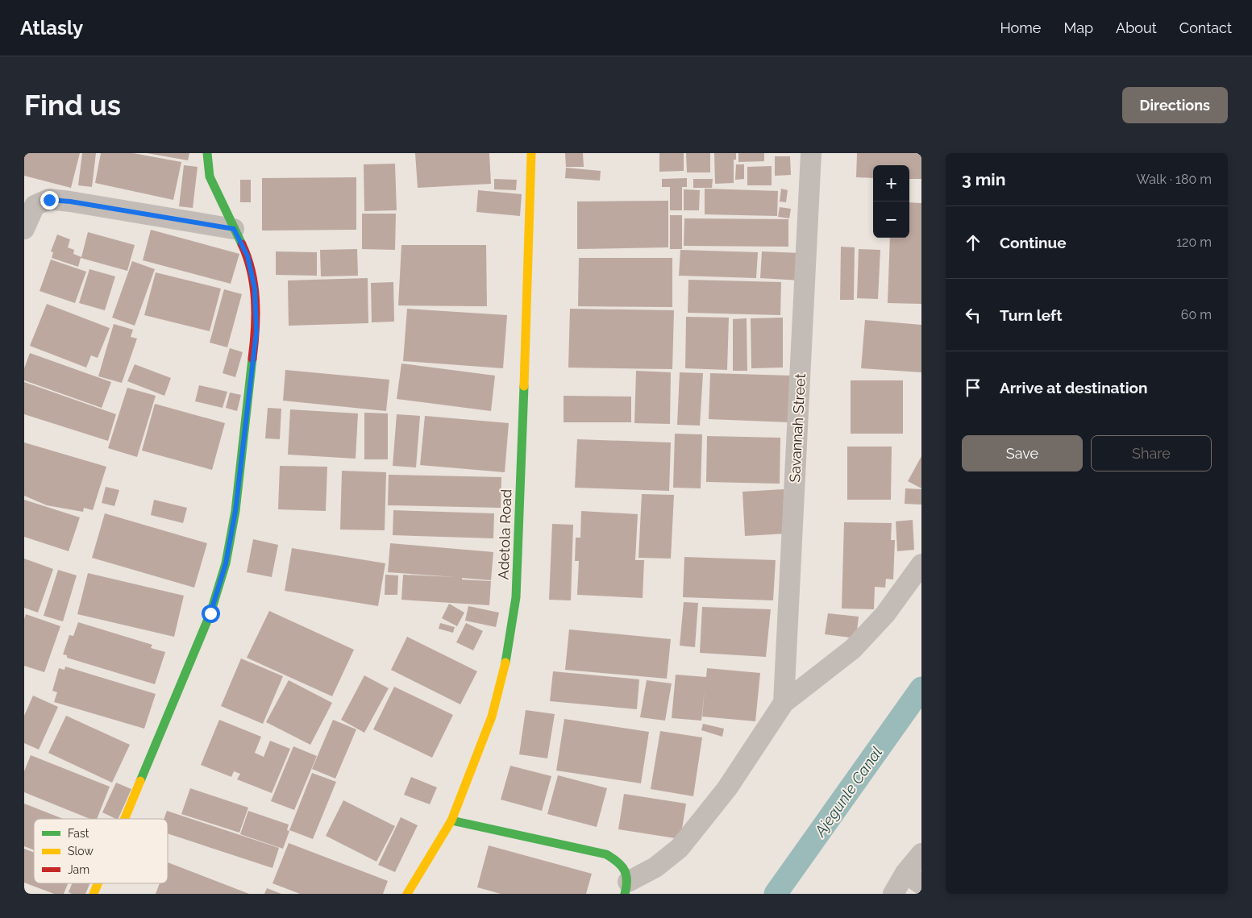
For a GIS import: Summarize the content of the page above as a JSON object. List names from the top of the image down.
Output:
{
  "streets": {
    "street": ["Savannah Street", "Adetola Road"]
  },
  "water": ["Ajegunle Canal"],
  "legend": ["Fast", "Slow", "Jam"],
  "page": {
    "header": "Atlasly",
    "nav": [
      "Home",
      "Map",
      "About",
      "Contact"
    ],
    "buttons": [
      "Directions",
      ["Save", "Share"]
    ],
    "title": "Find us",
    "heading": ["3 min", "Walk · 180 m"],
    "map_buttons": ["+", "−"],
    "list": [
      ["Continue", "120 m"],
      ["Turn left", "60 m"],
      "Arrive at destination"
    ]
  }
}
